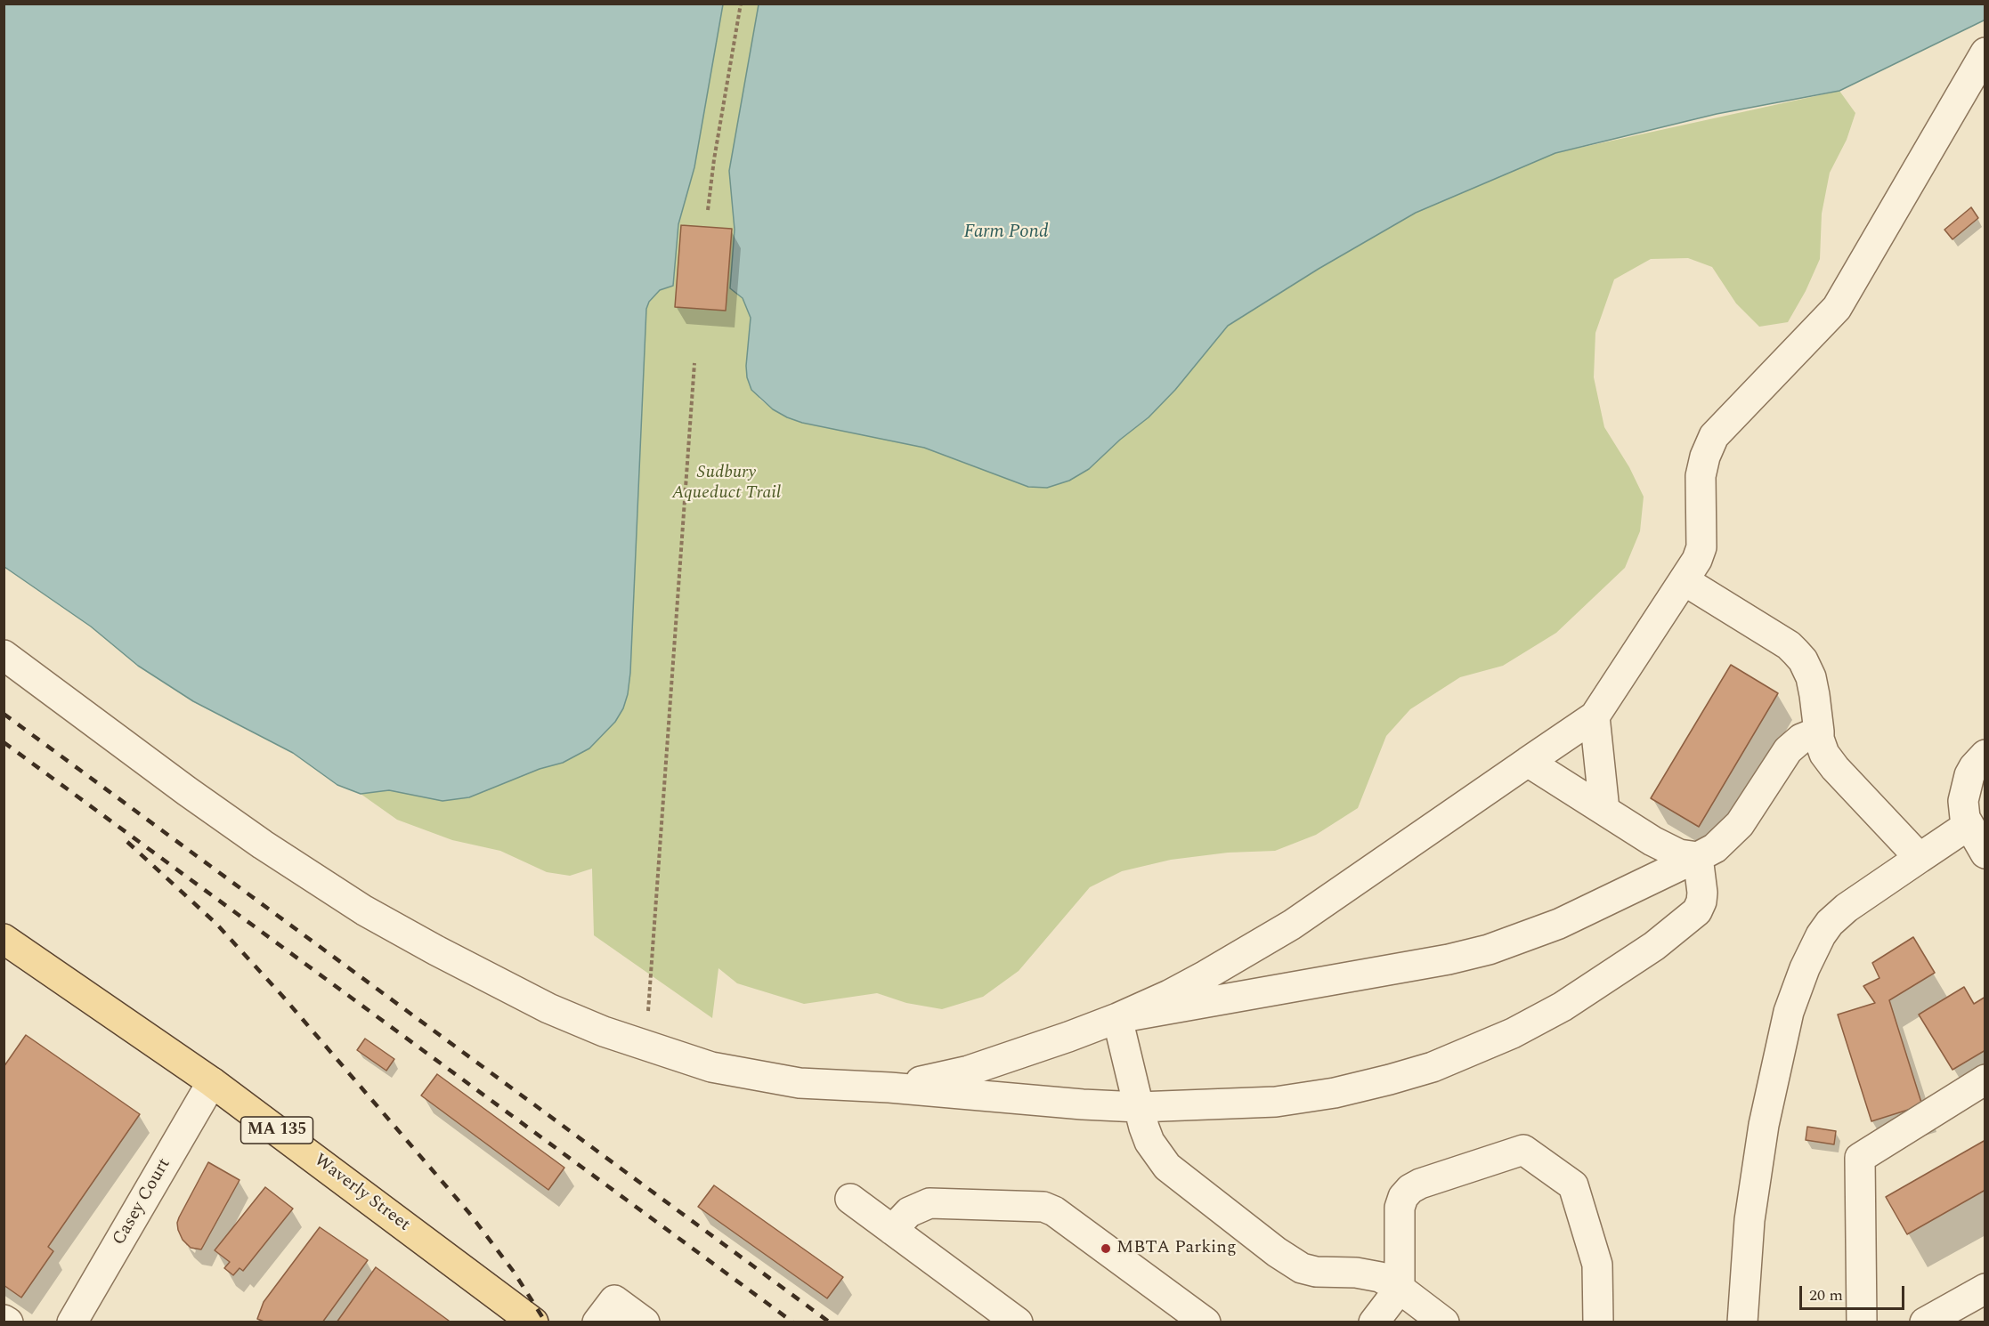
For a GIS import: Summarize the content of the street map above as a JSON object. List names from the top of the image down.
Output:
{
  "streets": {
    "main road": ["MA 135", "Waverly Street"],
    "street": ["Casey Court"]
  },
  "crossings": [
    ["Waverly Street", "Casey Court"]
  ],
  "water": ["Farm Pond"],
  "parks": ["Sudbury Aqueduct Trail"],
  "places": ["MBTA Parking"],
  "scale_bar": "20 m"
}
